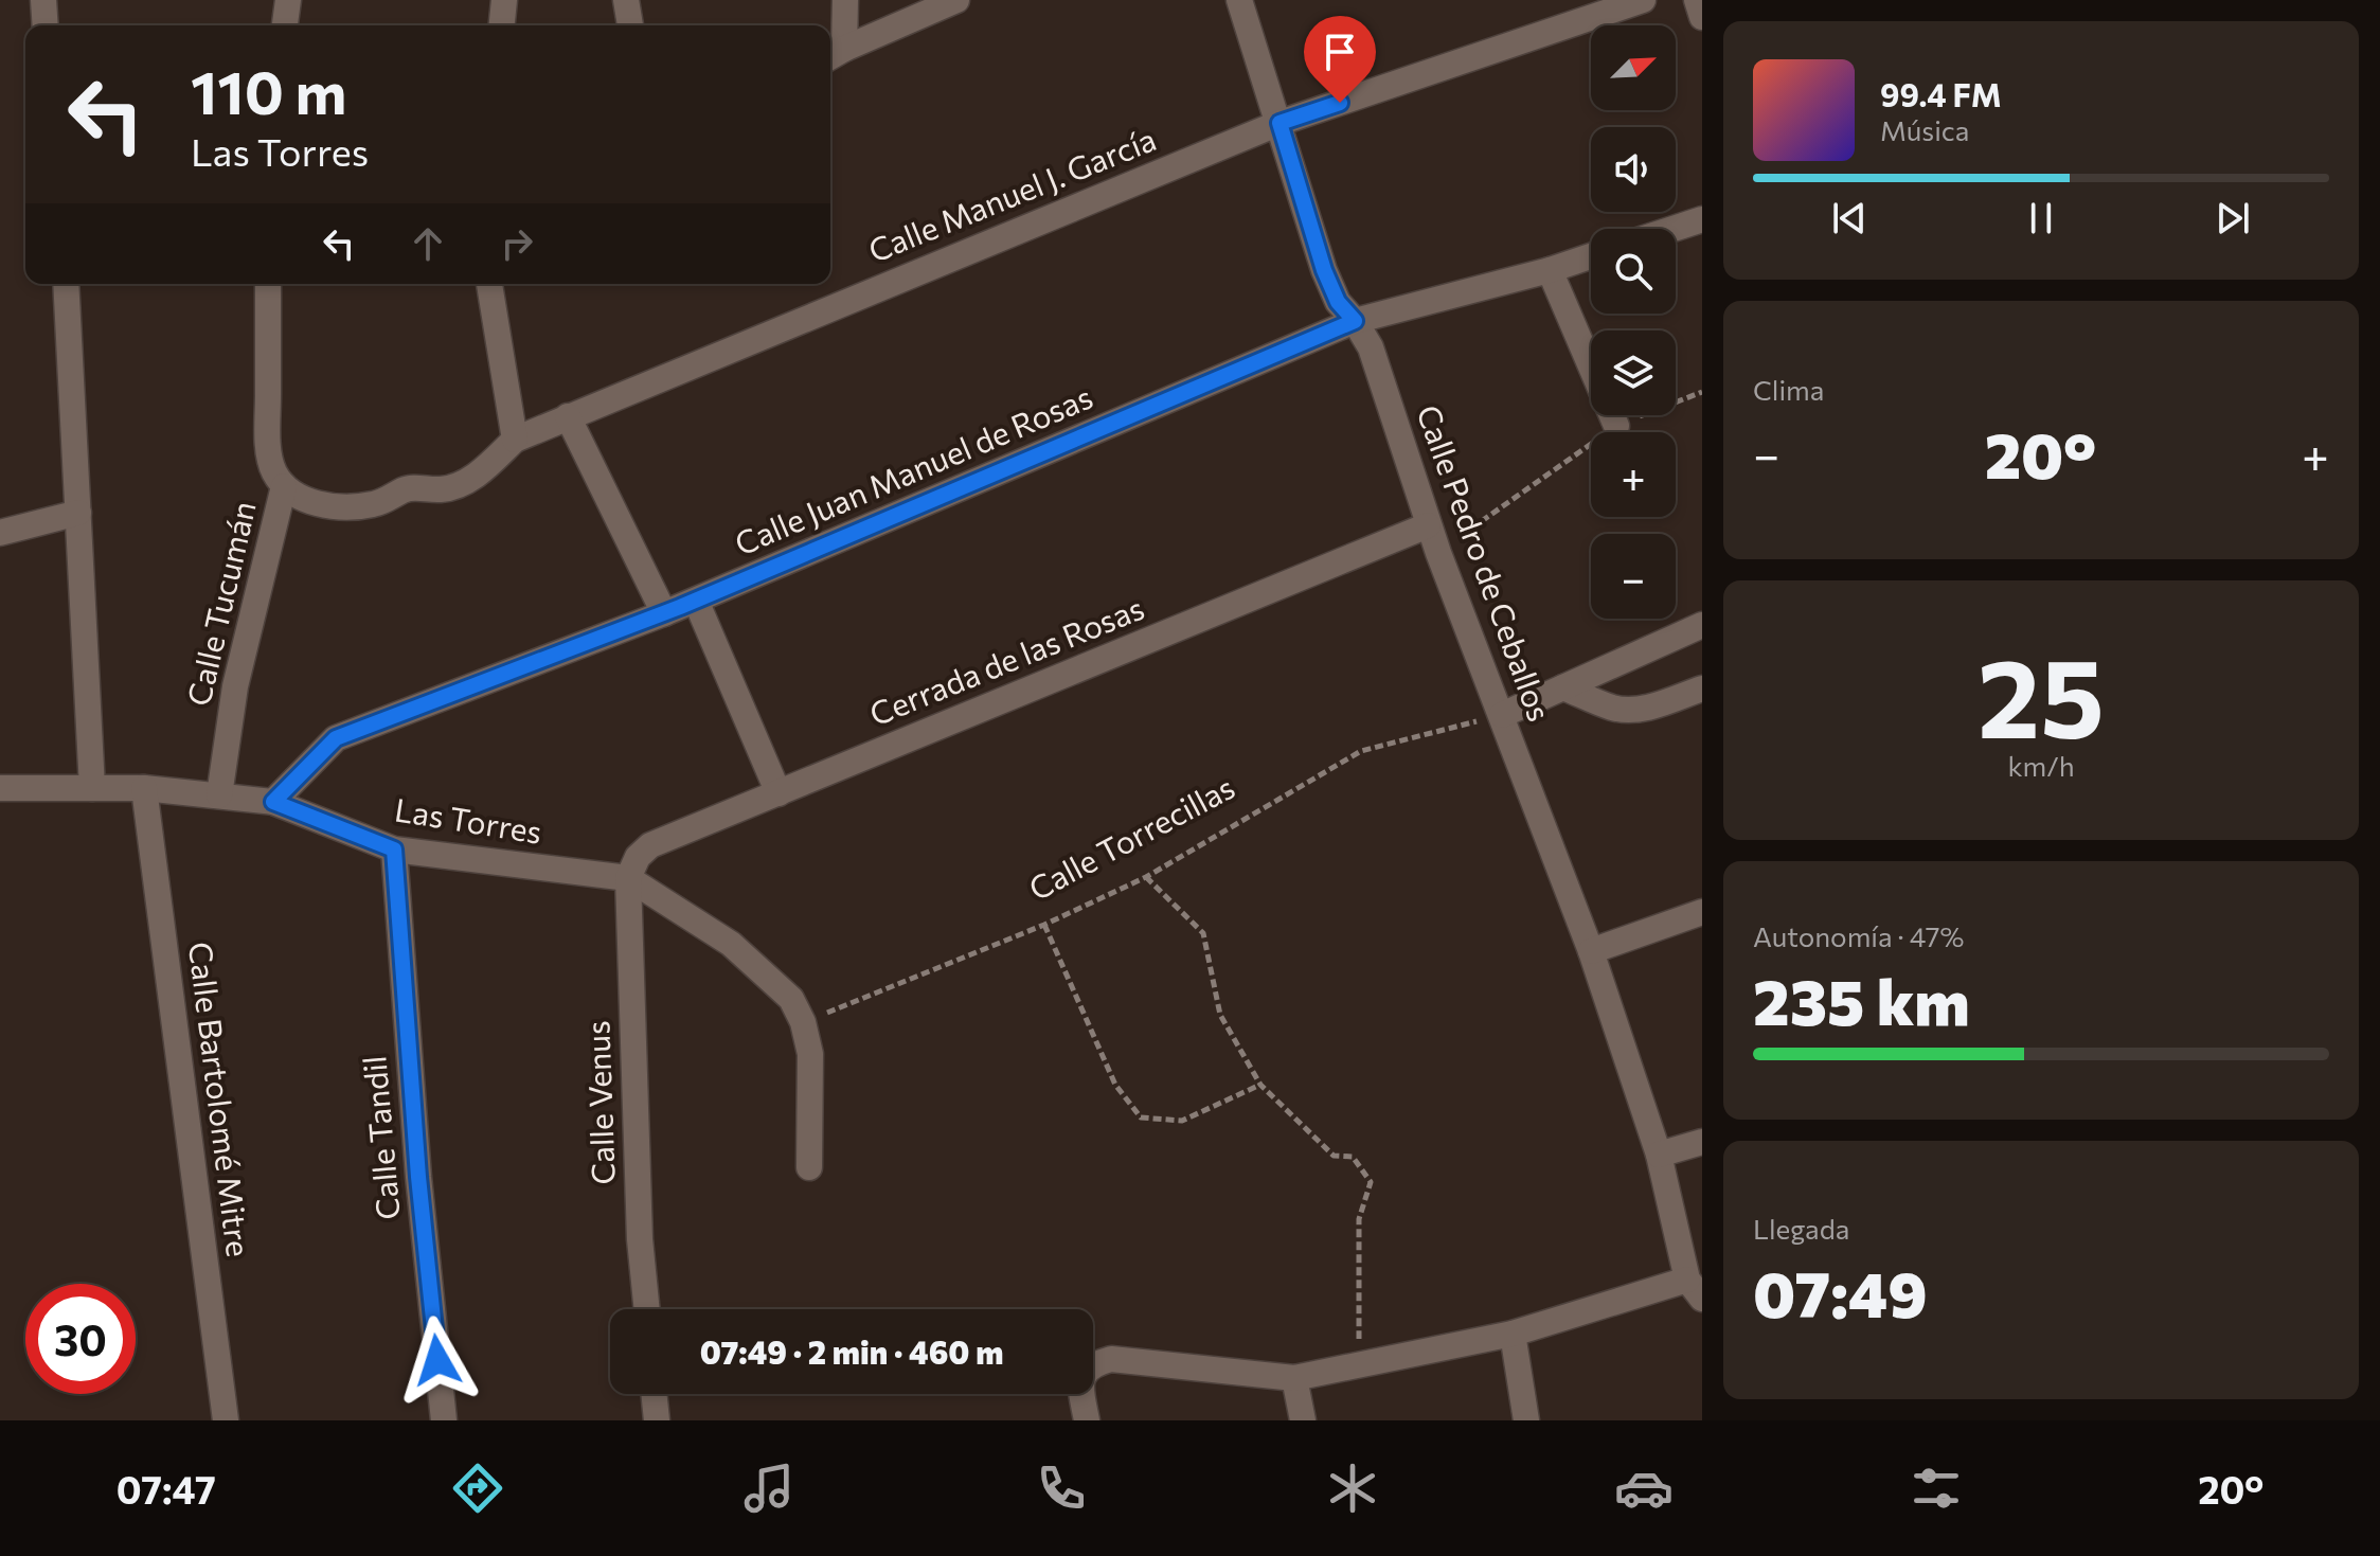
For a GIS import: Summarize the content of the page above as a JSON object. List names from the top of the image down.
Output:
{
  "streets": {
    "street": [
      "Calle Manuel J. García",
      "Calle Juan Manuel de Rosas",
      "Calle Pedro de Ceballos",
      "Calle Tucumán",
      "Cerrada de las Rosas",
      "Las Torres",
      "Calle Bartolomé Mitre",
      "Calle Venus",
      "Calle Tandil"
    ],
    "path": ["Calle Torrecillas"]
  },
  "crossings": [
    ["Calle Manuel J. García", "Calle Pedro de Ceballos"],
    ["Calle Manuel J. García", "Calle Tucumán"],
    ["Calle Juan Manuel de Rosas", "Calle Pedro de Ceballos"],
    ["Calle Juan Manuel de Rosas", "Las Torres"],
    ["Calle Pedro de Ceballos", "Cerrada de las Rosas"],
    ["Calle Pedro de Ceballos", "Calle Torrecillas"],
    ["Calle Tucumán", "Las Torres"],
    ["Cerrada de las Rosas", "Las Torres"],
    ["Cerrada de las Rosas", "Calle Venus"],
    ["Las Torres", "Calle Bartolomé Mitre"],
    ["Las Torres", "Calle Venus"],
    ["Las Torres", "Calle Tandil"]
  ],
  "north": "top right",
  "page": {
    "map_buttons": ["+", "−"],
    "turn": ["110 m", "Las Torres"],
    "song": ["99.4 FM", "Música"],
    "tile": [
      "Clima",
      ["25", "km/h"],
      ["Autonomía · 47%", "235 km"],
      ["Llegada", "07:49"]
    ],
    "heat": ["−", "20°", "+"],
    "limit": "30",
    "trip": "07:49 · 2 min · 460 m",
    "tabs": ["07:47", "20°"]
  }
}
